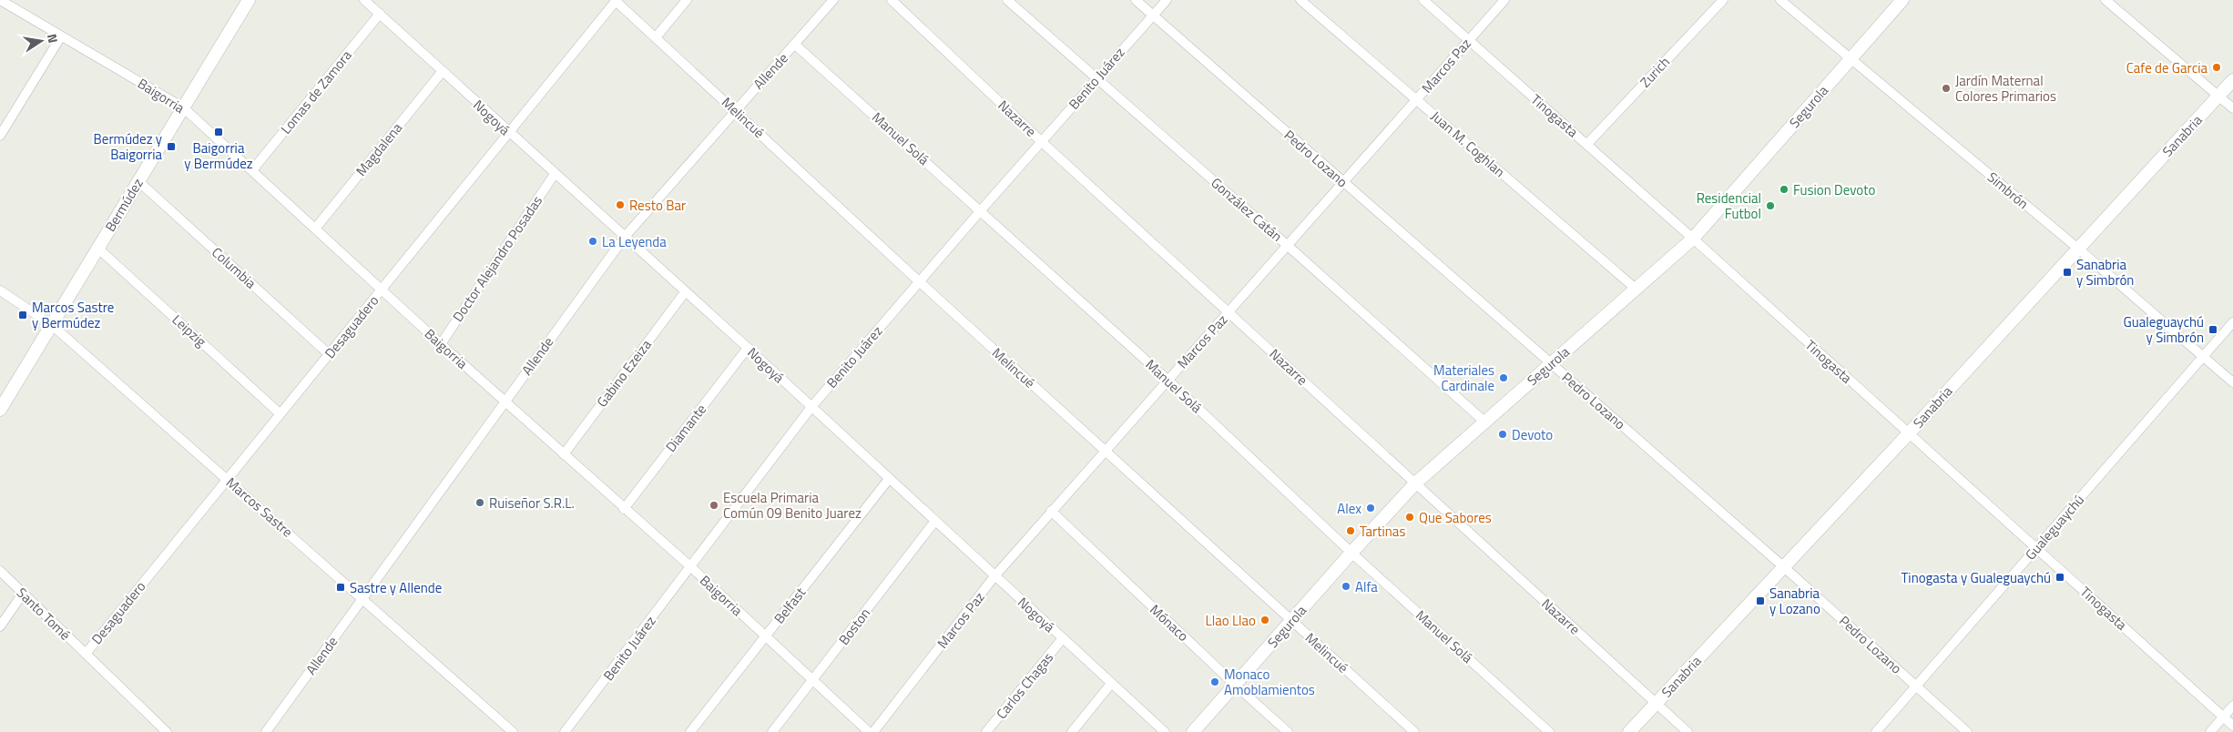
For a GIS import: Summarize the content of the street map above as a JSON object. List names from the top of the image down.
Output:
{
  "streets": {
    "street": [
      "Marcos Paz",
      "Allende",
      "Zurich",
      "Benito Juárez",
      "Lomas de Zamora",
      "Baigorria",
      "Segurola",
      "Tinogasta",
      "Nogoyá",
      "Melincué",
      "Nazarre",
      "Sanabria",
      "Manuel Solá",
      "Juan M. Coghlan",
      "Magdalena",
      "Pedro Lozano",
      "Simbrón",
      "Bermúdez",
      "González Catán",
      "Doctor Alejandro Posadas",
      "Columbia",
      "Desaguadero",
      "Leipzig",
      "Gabino Ezeiza",
      "Diamante",
      "Marcos Sastre",
      "Gualeguaychú",
      "Belfast",
      "Santo Tomé",
      "Mónaco",
      "Boston",
      "Carlos Chagas"
    ]
  },
  "crossings": [
    ["Marcos Paz", "Tinogasta"],
    ["Marcos Paz", "Nogoyá"],
    ["Marcos Paz", "Melincué"],
    ["Marcos Paz", "Nazarre"],
    ["Marcos Paz", "Manuel Solá"],
    ["Marcos Paz", "Juan M. Coghlan"],
    ["Marcos Paz", "Pedro Lozano"],
    ["Marcos Paz", "González Catán"],
    ["Marcos Paz", "Mónaco"],
    ["Allende", "Baigorria"],
    ["Allende", "Nogoyá"],
    ["Allende", "Melincué"],
    ["Allende", "Manuel Solá"],
    ["Allende", "Marcos Sastre"],
    ["Zurich", "Tinogasta"],
    ["Benito Juárez", "Baigorria"],
    ["Benito Juárez", "Nogoyá"],
    ["Benito Juárez", "Melincué"],
    ["Benito Juárez", "Nazarre"],
    ["Benito Juárez", "Manuel Solá"],
    ["Benito Juárez", "Pedro Lozano"],
    ["Benito Juárez", "González Catán"],
    ["Lomas de Zamora", "Baigorria"],
    ["Lomas de Zamora", "Nogoyá"],
    ["Baigorria", "Magdalena"],
    ["Baigorria", "Bermúdez"],
    ["Baigorria", "Doctor Alejandro Posadas"],
    ["Baigorria", "Desaguadero"],
    ["Baigorria", "Gabino Ezeiza"],
    ["Baigorria", "Diamante"],
    ["Baigorria", "Belfast"],
    ["Baigorria", "Boston"],
    ["Segurola", "Tinogasta"],
    ["Segurola", "Melincué"],
    ["Segurola", "Nazarre"],
    ["Segurola", "Manuel Solá"],
    ["Segurola", "Juan M. Coghlan"],
    ["Segurola", "Pedro Lozano"],
    ["Segurola", "Simbrón"],
    ["Segurola", "González Catán"],
    ["Segurola", "Mónaco"],
    ["Tinogasta", "Sanabria"],
    ["Tinogasta", "Gualeguaychú"],
    ["Nogoyá", "Magdalena"],
    ["Nogoyá", "Doctor Alejandro Posadas"],
    ["Nogoyá", "Desaguadero"],
    ["Nogoyá", "Gabino Ezeiza"],
    ["Nogoyá", "Diamante"],
    ["Nogoyá", "Belfast"],
    ["Nogoyá", "Boston"],
    ["Nogoyá", "Carlos Chagas"],
    ["Melincué", "Desaguadero"],
    ["Nazarre", "Sanabria"],
    ["Sanabria", "Pedro Lozano"],
    ["Sanabria", "Simbrón"],
    ["Pedro Lozano", "Gualeguaychú"],
    ["Simbrón", "Gualeguaychú"],
    ["Bermúdez", "Columbia"],
    ["Bermúdez", "Leipzig"],
    ["Bermúdez", "Marcos Sastre"],
    ["Columbia", "Desaguadero"],
    ["Desaguadero", "Leipzig"],
    ["Desaguadero", "Marcos Sastre"],
    ["Desaguadero", "Santo Tomé"]
  ],
  "places": {
    "other": [
      "Cafe de Garcia",
      "Jardín Maternal Colores Primarios",
      "Fusion Devoto",
      "Resto Bar",
      "Residencial Futbol",
      "La Leyenda",
      "Materiales Cardinale",
      "Devoto",
      "Ruiseñor S.R.L.",
      "Escuela Primaria Común 09 Benito Juarez",
      "Alex",
      "Que Sabores",
      "Tartinas",
      "Alfa",
      "Llao Llao",
      "Monaco Amoblamientos"
    ],
    "transit": [
      "Baigorria y Bermúdez",
      "Bermúdez y Baigorria",
      "Sanabria y Simbrón",
      "Marcos Sastre y Bermúdez",
      "Gualeguaychú y Simbrón",
      "Tinogasta y Gualeguaychú",
      "Sastre y Allende",
      "Sanabria y Lozano"
    ]
  },
  "north": "right"
}
